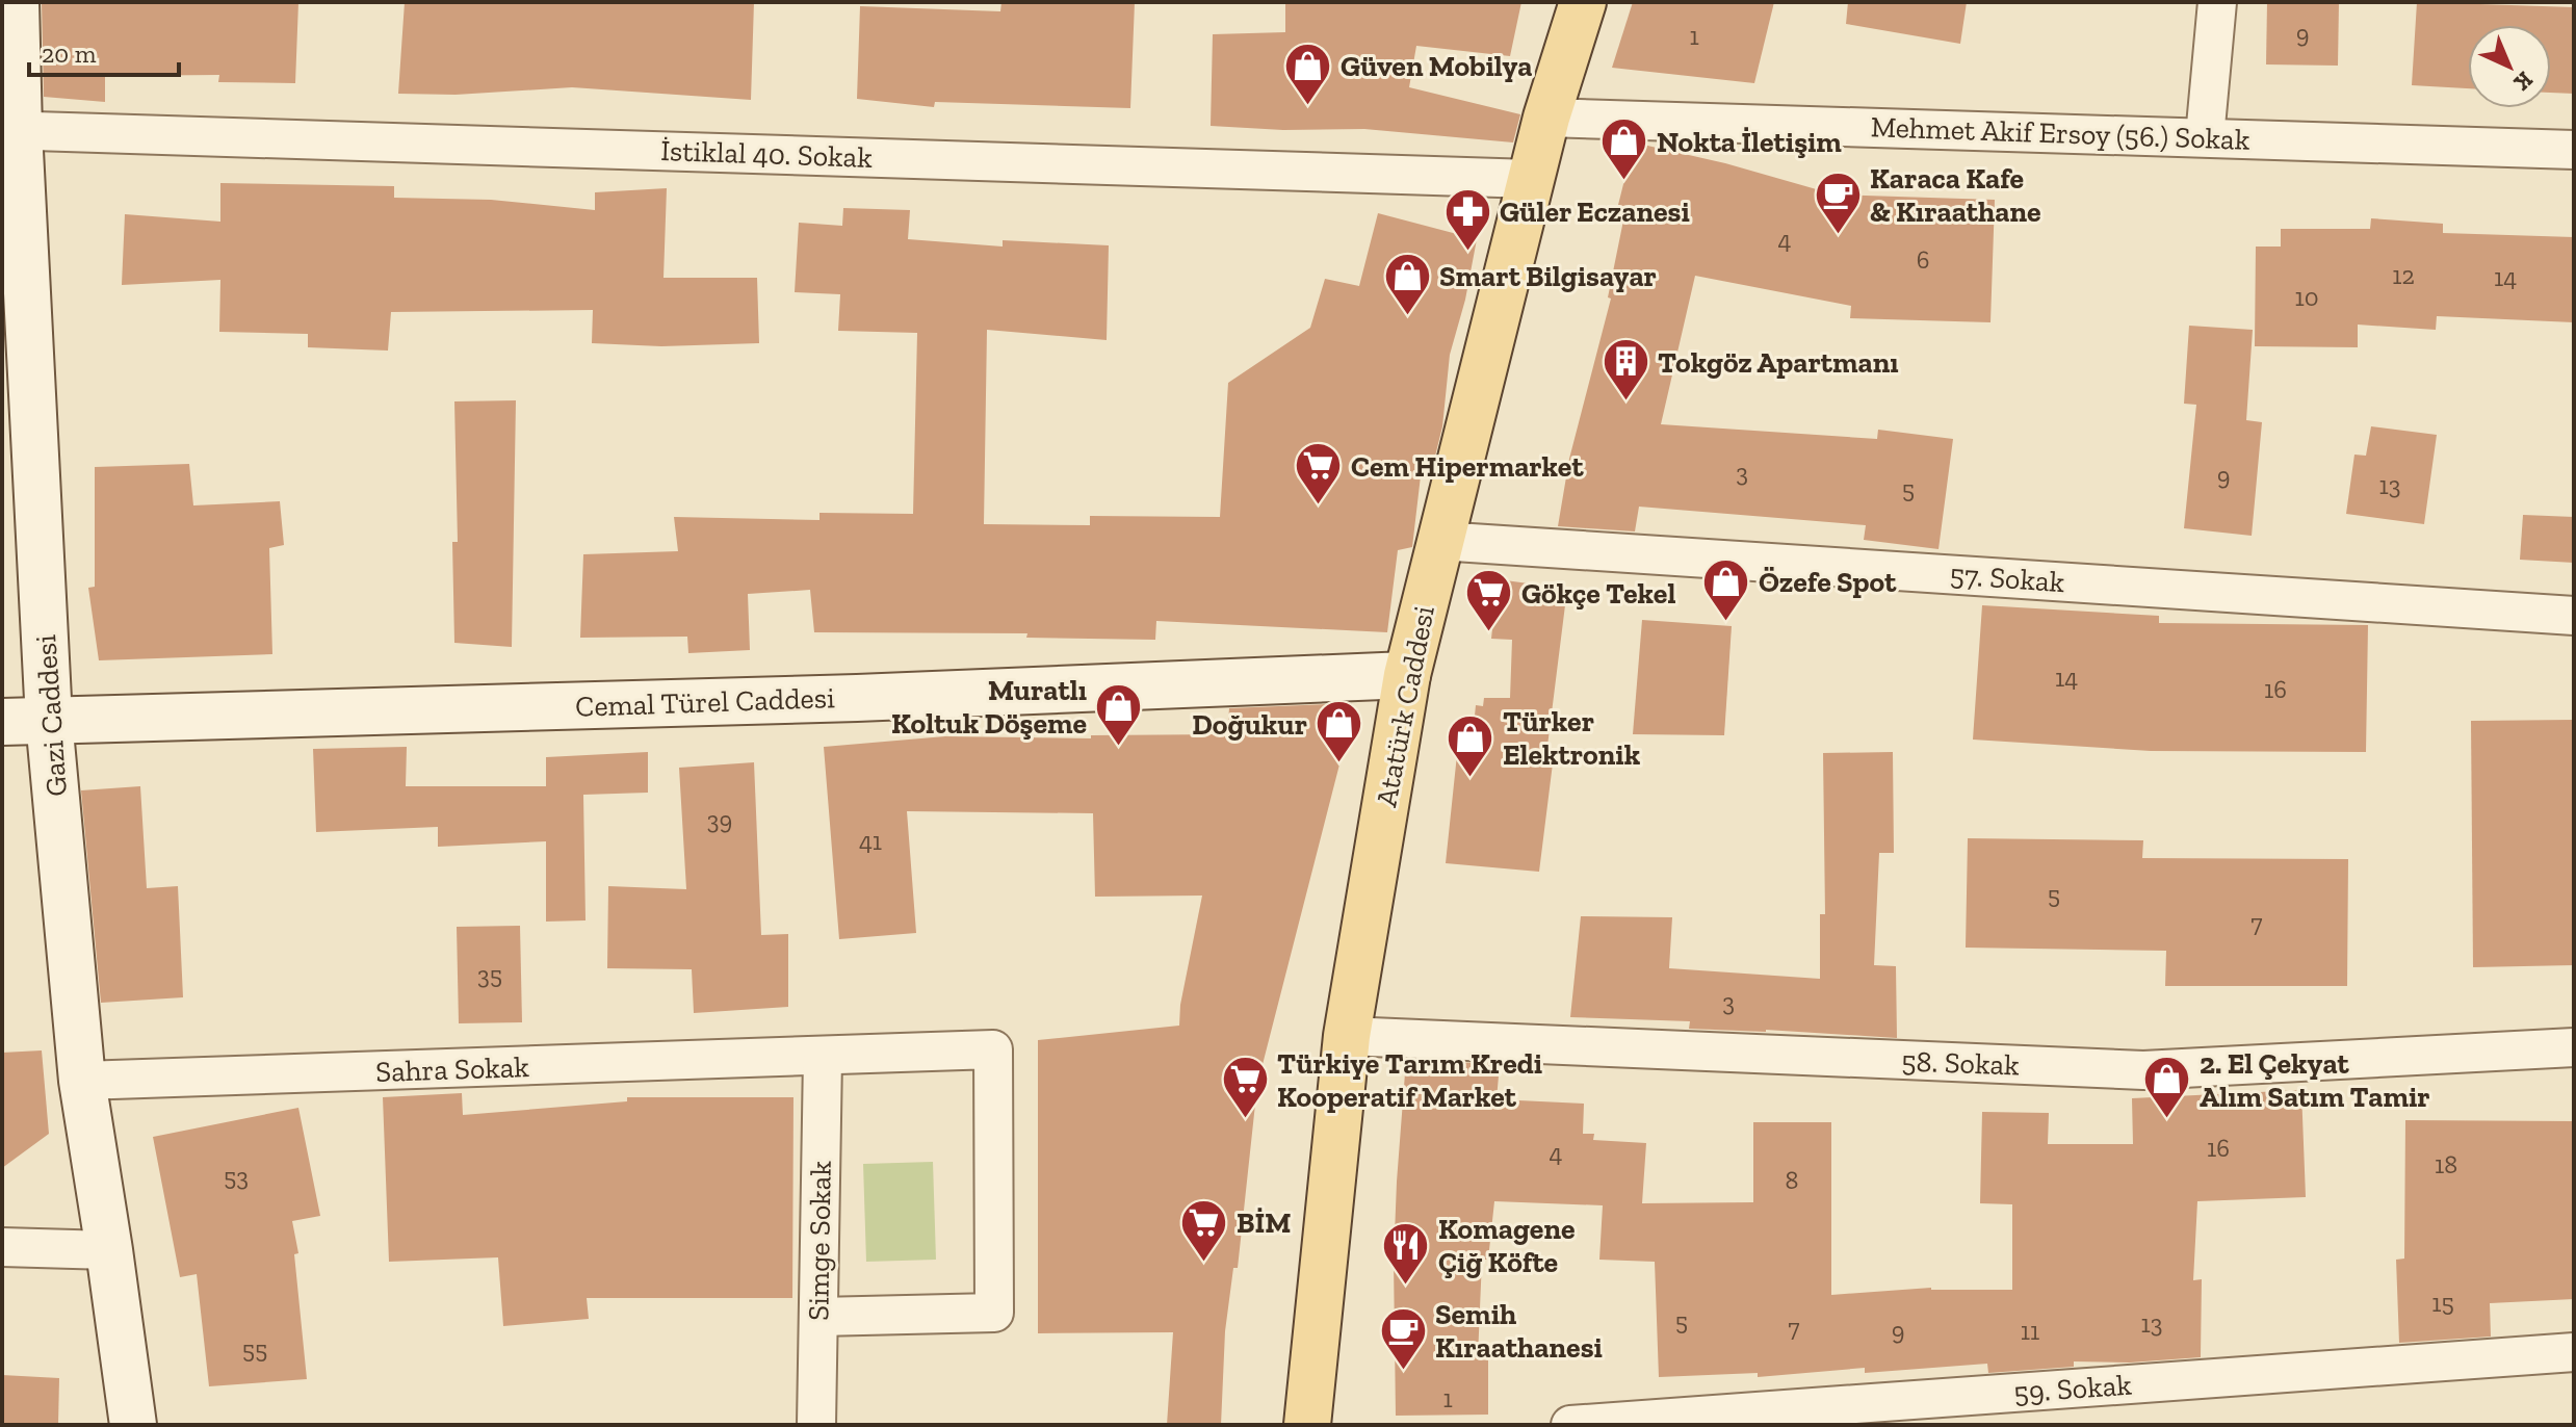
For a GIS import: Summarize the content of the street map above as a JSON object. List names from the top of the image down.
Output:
{
  "streets": {
    "main road": ["Atatürk Caddesi"],
    "street": [
      "Mehmet Akif Ersoy (56.) Sokak",
      "İstiklal 40. Sokak",
      "57. Sokak",
      "Cemal Türel Caddesi",
      "Gazi Caddesi",
      "58. Sokak",
      "Sahra Sokak",
      "Simge Sokak",
      "59. Sokak"
    ]
  },
  "crossings": [
    ["Mehmet Akif Ersoy (56.) Sokak", "Atatürk Caddesi"],
    ["İstiklal 40. Sokak", "Atatürk Caddesi"],
    ["İstiklal 40. Sokak", "Gazi Caddesi"],
    ["57. Sokak", "Atatürk Caddesi"],
    ["Cemal Türel Caddesi", "Atatürk Caddesi"],
    ["Cemal Türel Caddesi", "Gazi Caddesi"],
    ["Atatürk Caddesi", "58. Sokak"],
    ["Gazi Caddesi", "Sahra Sokak"],
    ["Sahra Sokak", "Simge Sokak"]
  ],
  "places": {
    "shop": [
      "Güven Mobilya",
      "Nokta İletişim",
      "Smart Bilgisayar",
      "Özefe Spot",
      "Muratlı Koltuk Döşeme",
      "Doğukur",
      "Türker Elektronik",
      "2. El Çekyat Alım Satım Tamir"
    ],
    "cafe": ["Karaca Kafe & Kıraathane", "Semih Kıraathanesi"],
    "pharmacy": ["Güler Eczanesi"],
    "building": ["Tokgöz Apartmanı"],
    "supermarket": [
      "Cem Hipermarket",
      "Gökçe Tekel",
      "Türkiye Tarım Kredi Kooperatif Market",
      "BİM"
    ],
    "restaurant": ["Komagene Çiğ Köfte"]
  },
  "house_numbers": [
    "9",
    "1",
    "4",
    "6",
    "12",
    "14",
    "10",
    "3",
    "9",
    "13",
    "5",
    "14",
    "16",
    "39",
    "41",
    "5",
    "7",
    "35",
    "3",
    "16",
    "4",
    "18",
    "53",
    "8",
    "15",
    "5",
    "13",
    "7",
    "9",
    "11",
    "55",
    "1"
  ],
  "scale_bar": "20 m",
  "north": "bottom right"
}
